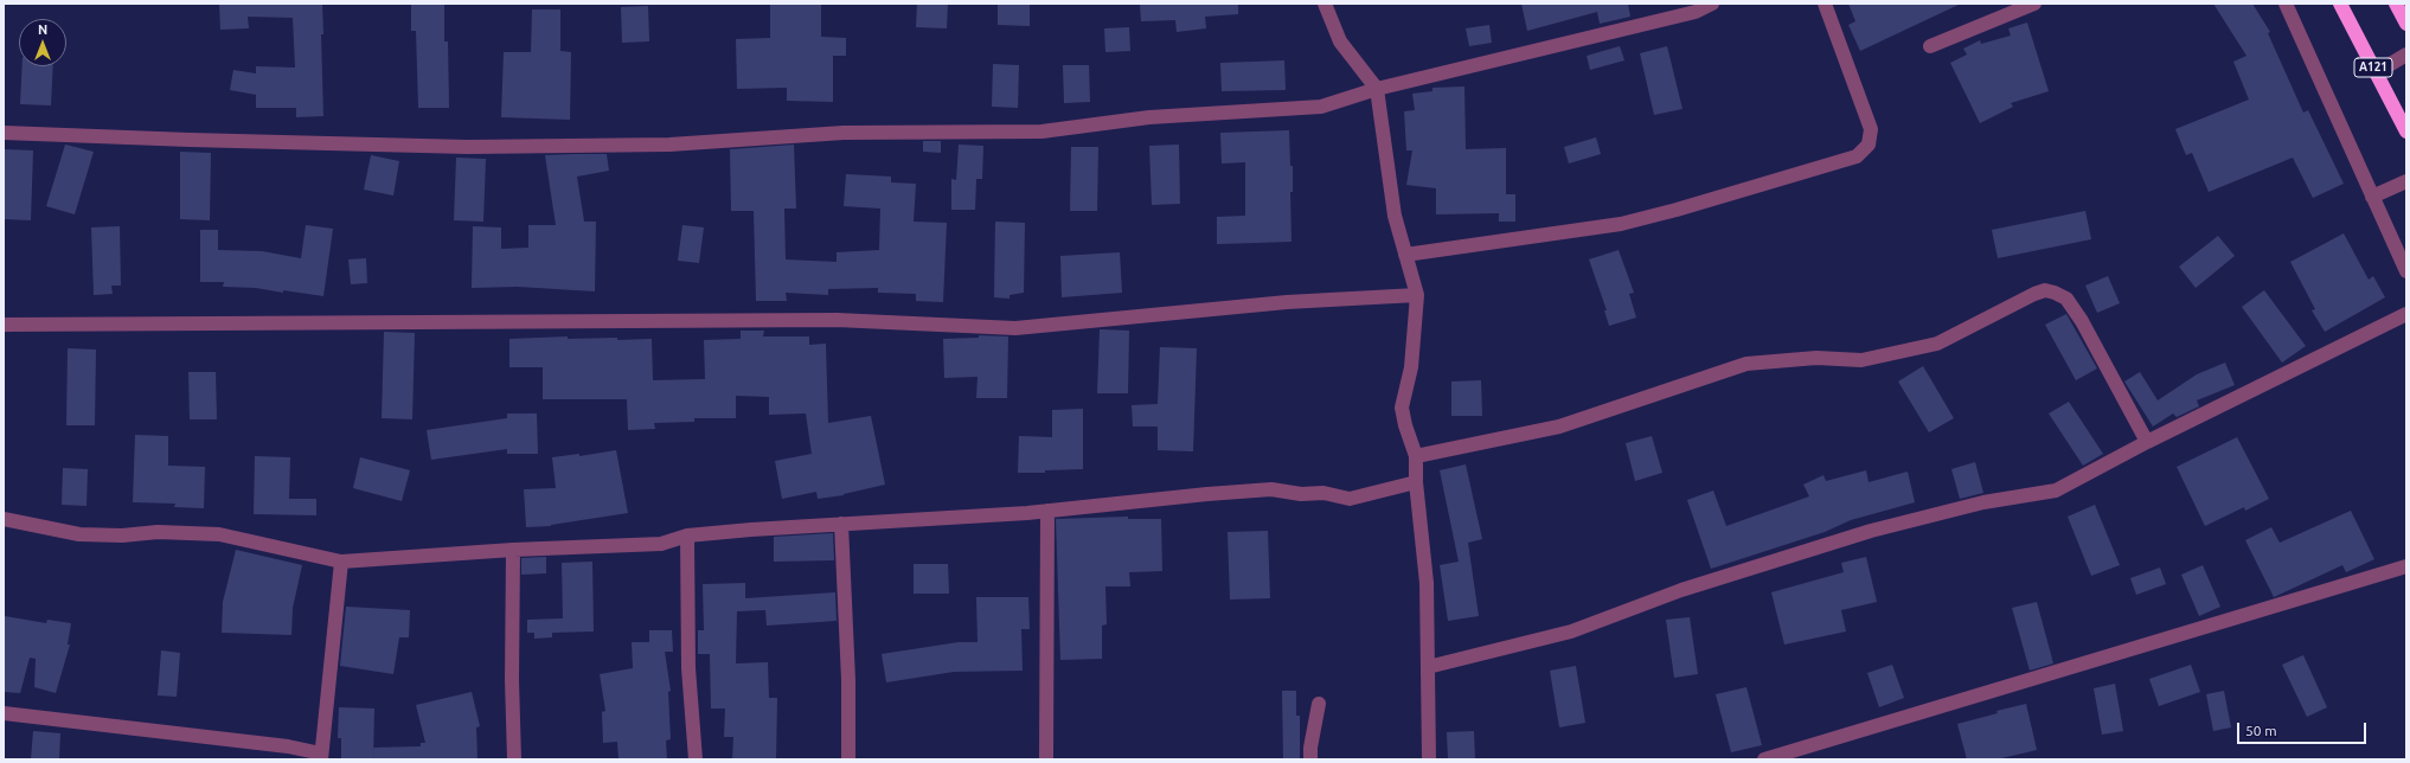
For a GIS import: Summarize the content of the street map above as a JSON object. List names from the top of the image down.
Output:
{
  "streets": {
    "highway": ["A121"]
  },
  "scale_bar": "50 m",
  "north": "top"
}
